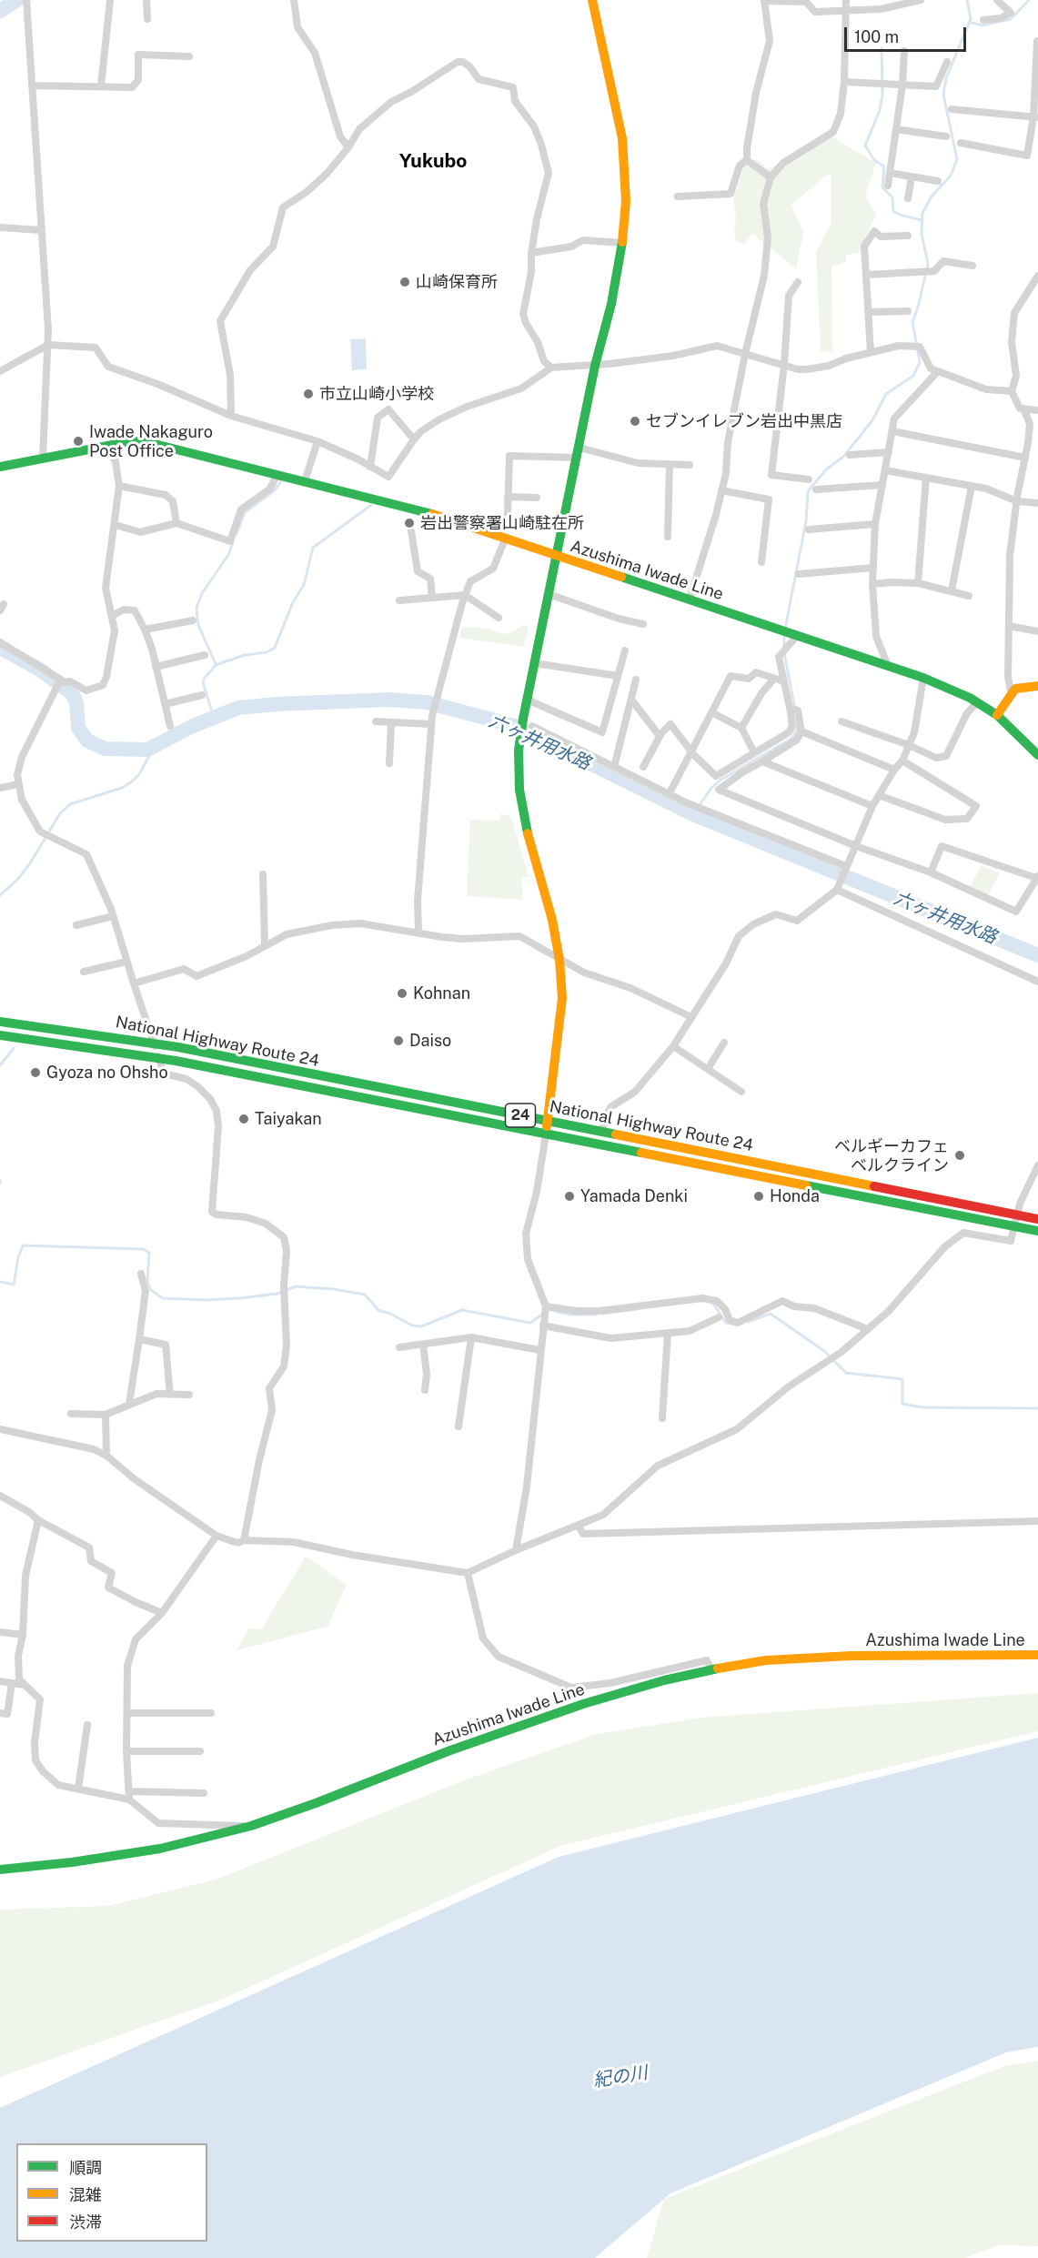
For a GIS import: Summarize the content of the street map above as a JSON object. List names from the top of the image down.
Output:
{
  "streets": {
    "main road": ["Azushima Iwade Line", "National Highway Route 24", "24"]
  },
  "districts": ["Yukubo"],
  "water": ["六ヶ井用水路", "紀の川"],
  "places": [
    "山崎保育所",
    "市立山崎小学校",
    "セブンイレブン岩出中黒店",
    "Iwade Nakaguro Post Office",
    "岩出警察署山崎駐在所",
    "Kohnan",
    "Daiso",
    "Gyoza no Ohsho",
    "Taiyakan",
    "ベルギーカフェ ベルクライン",
    "Yamada Denki",
    "Honda"
  ],
  "legend": ["順調", "混雑", "渋滞"],
  "scale_bar": "100 m"
}
